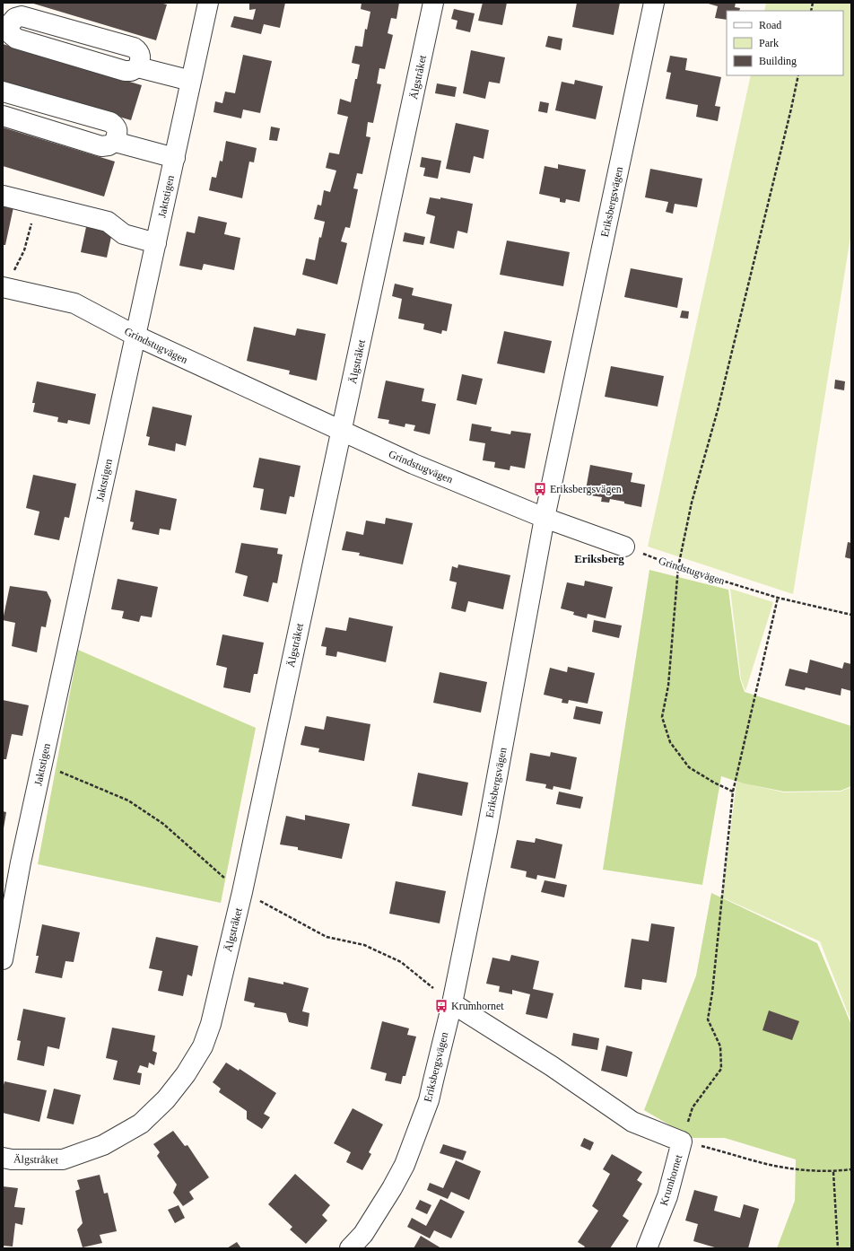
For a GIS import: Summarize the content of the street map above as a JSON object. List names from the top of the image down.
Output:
{
  "streets": {
    "street": [
      "Älgstråket",
      "Jaktstigen",
      "Eriksbergsvägen",
      "Grindstugvägen",
      "Krumhornet"
    ]
  },
  "crossings": [
    ["Älgstråket", "Grindstugvägen"],
    ["Jaktstigen", "Grindstugvägen"],
    ["Eriksbergsvägen", "Grindstugvägen"],
    ["Eriksbergsvägen", "Krumhornet"]
  ],
  "districts": ["Eriksberg"],
  "places": {
    "bus stop": ["Eriksbergsvägen", "Krumhornet"]
  },
  "legend": ["Road", "Park", "Building"]
}
